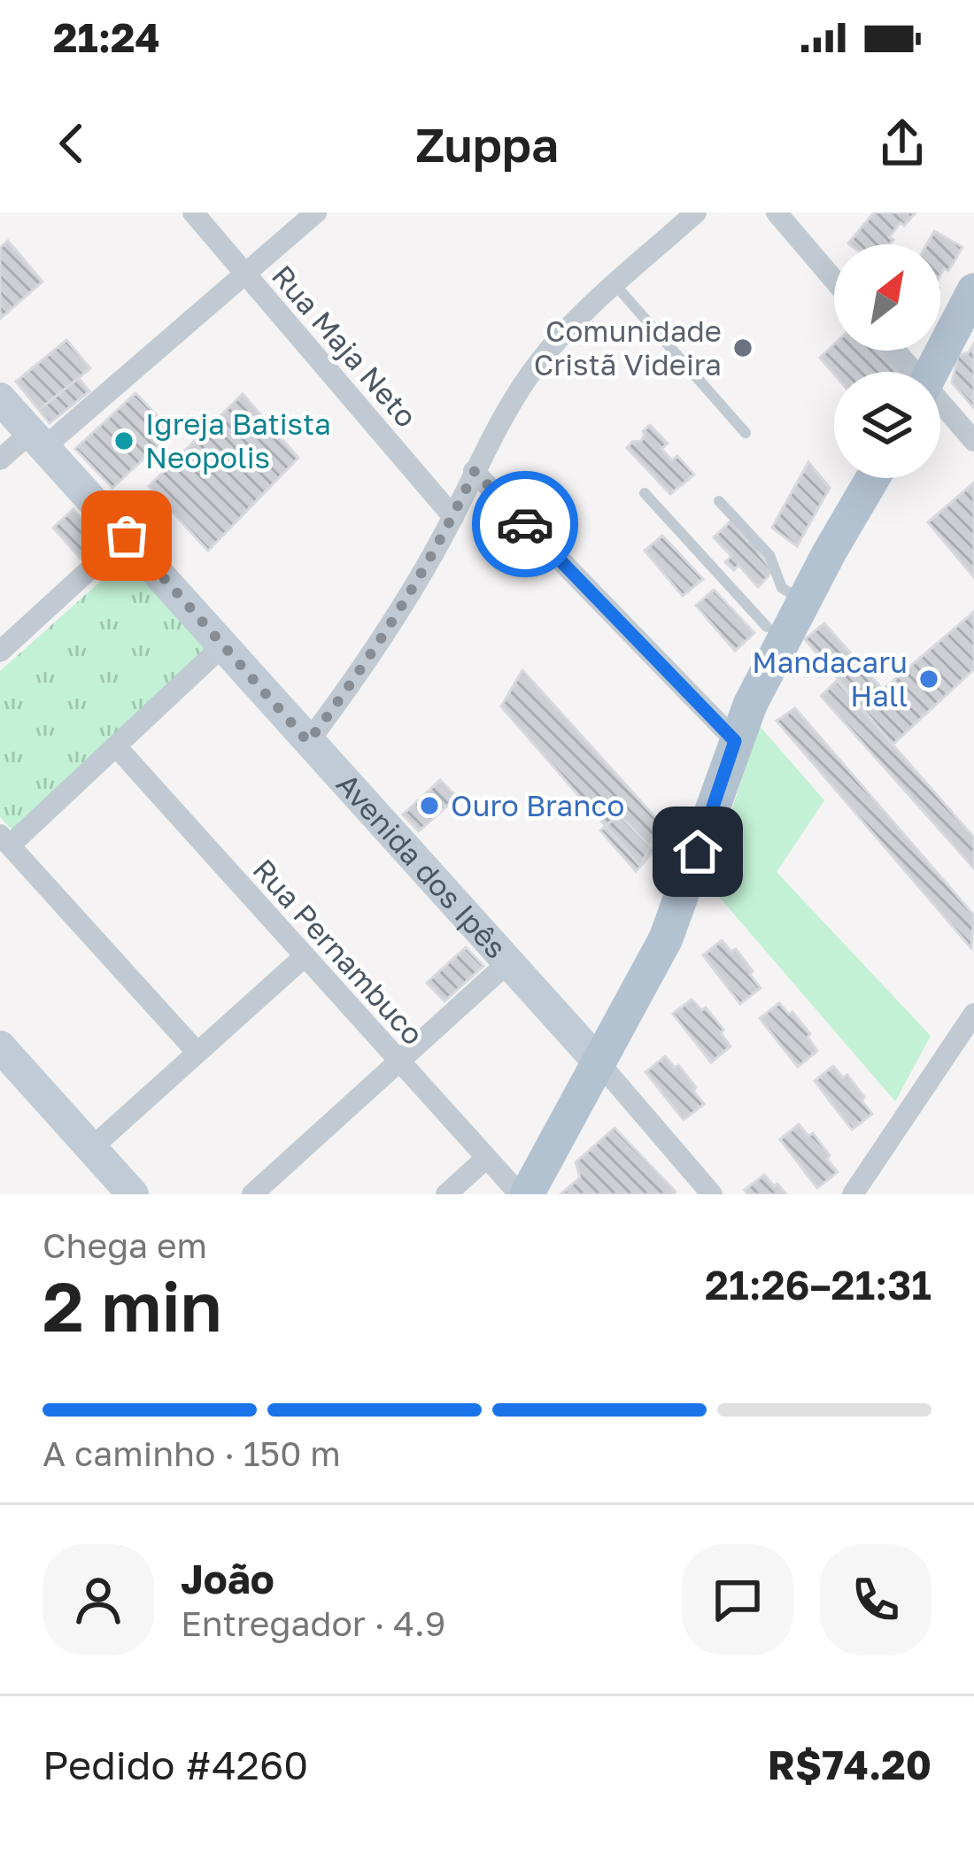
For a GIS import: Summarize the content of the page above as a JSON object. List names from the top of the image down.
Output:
{
  "streets": {
    "street": ["Rua Maja Neto", "Avenida dos Ipês", "Rua Pernambuco"]
  },
  "places": [
    "Comunidade Cristã Videira",
    "Igreja Batista Neopolis",
    "Mandacaru Hall",
    "Ouro Branco"
  ],
  "north": "top right",
  "page": {
    "status": "21:24",
    "header": "Zuppa",
    "heading": ["2 min", "Chega em", "21:26–21:31"],
    "panel": [
      "João",
      "Entregador · 4.9",
      "Pedido #4260",
      "R$74.20"
    ],
    "bar": "A caminho · 150 m"
  }
}
